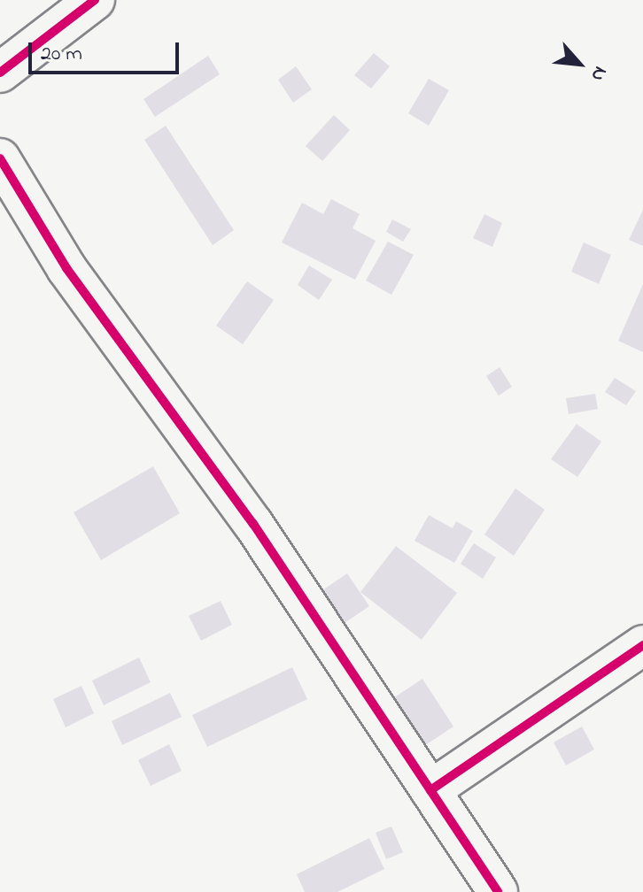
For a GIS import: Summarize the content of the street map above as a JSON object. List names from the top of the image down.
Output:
{
  "scale_bar": "20 m",
  "north": "bottom right"
}
